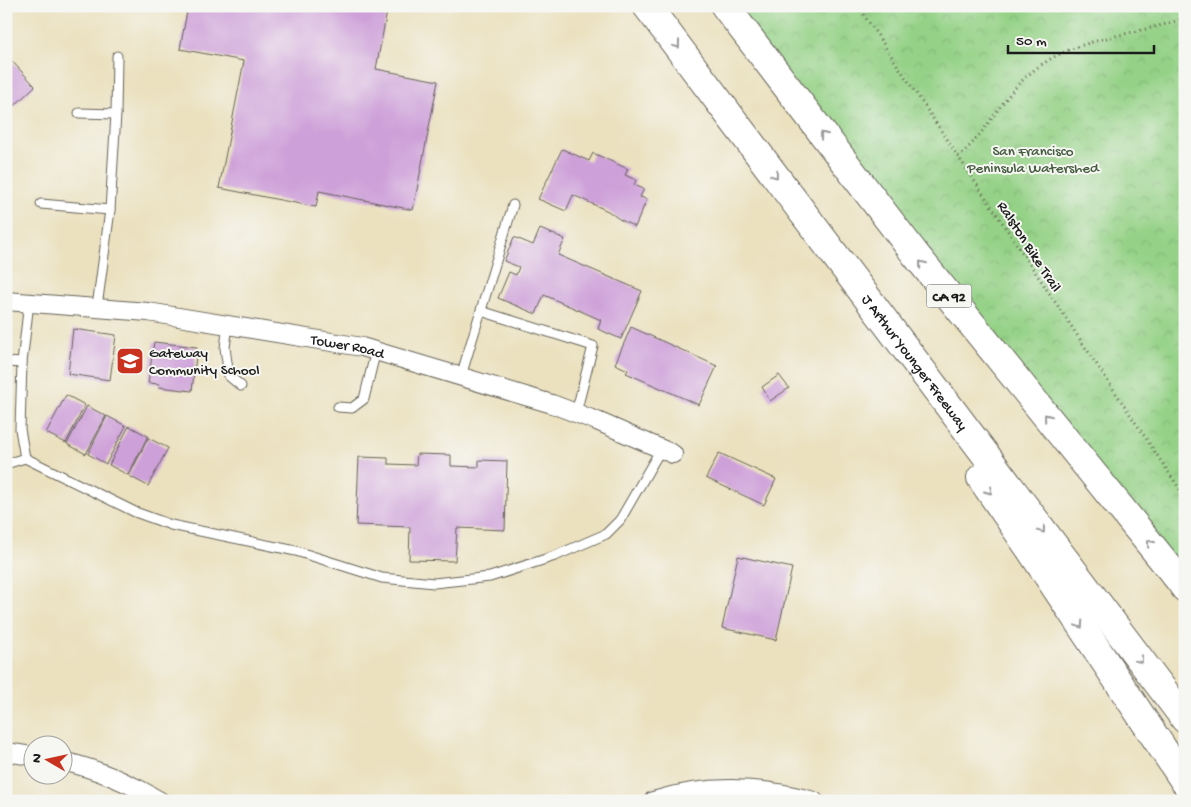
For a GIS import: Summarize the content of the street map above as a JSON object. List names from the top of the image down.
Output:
{
  "streets": {
    "highway": ["CA 92", "J Arthur Younger Freeway"],
    "street": ["Tower Road"],
    "path": ["Ralston Bike Trail"]
  },
  "parks": ["San Francisco Peninsula Watershed"],
  "places": {
    "school or university": ["Gateway Community School"]
  },
  "scale_bar": "50 m",
  "north": "left"
}
